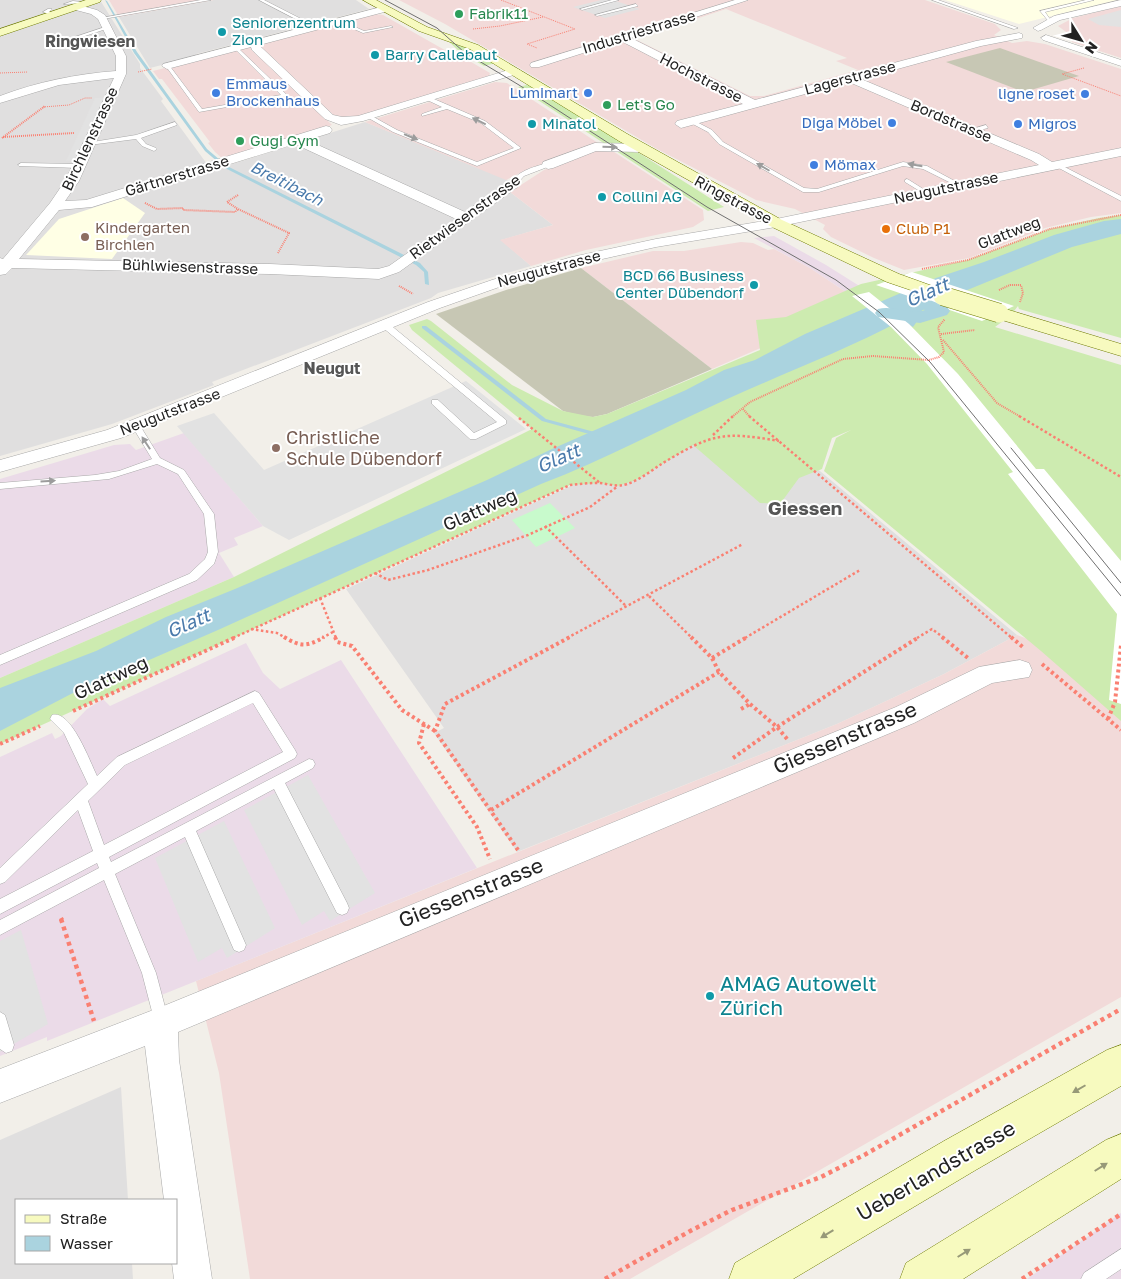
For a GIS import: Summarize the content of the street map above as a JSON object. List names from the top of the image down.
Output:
{
  "streets": {
    "main road": ["Ringstrasse", "Ueberlandstrasse"],
    "street": [
      "Industriestrasse",
      "Hochstrasse",
      "Lagerstrasse",
      "Bordstrasse",
      "Birchlenstrasse",
      "Gärtnerstrasse",
      "Neugutstrasse",
      "Rietwiesenstrasse",
      "Bühlwiesenstrasse",
      "Giessenstrasse"
    ],
    "path": ["Glattweg"]
  },
  "crossings": [
    ["Industriestrasse", "Hochstrasse"],
    ["Hochstrasse", "Lagerstrasse"],
    ["Lagerstrasse", "Bordstrasse"],
    ["Bordstrasse", "Neugutstrasse"],
    ["Birchlenstrasse", "Gärtnerstrasse"],
    ["Birchlenstrasse", "Bühlwiesenstrasse"],
    ["Neugutstrasse", "Ringstrasse"],
    ["Ringstrasse", "Rietwiesenstrasse"],
    ["Rietwiesenstrasse", "Bühlwiesenstrasse"]
  ],
  "districts": ["Ringwiesen", "Neugut", "Giessen"],
  "water": ["Breitibach", "Glatt"],
  "places": [
    "Fabrik11",
    "Seniorenzentrum Zion",
    "Barry Callebaut",
    "Emmaus Brockenhaus",
    "Lumimart",
    "ligne roset",
    "Let's Go",
    "Diga Möbel",
    "Minatol",
    "Migros",
    "Gugi Gym",
    "Mömax",
    "Collini AG",
    "Club P1",
    "Kindergarten Birchlen",
    "BCD 66 Business Center Dübendorf",
    "Christliche Schule Dübendorf",
    "AMAG Autowelt Zürich"
  ],
  "legend": ["Straße", "Wasser"],
  "north": "bottom right"
}
